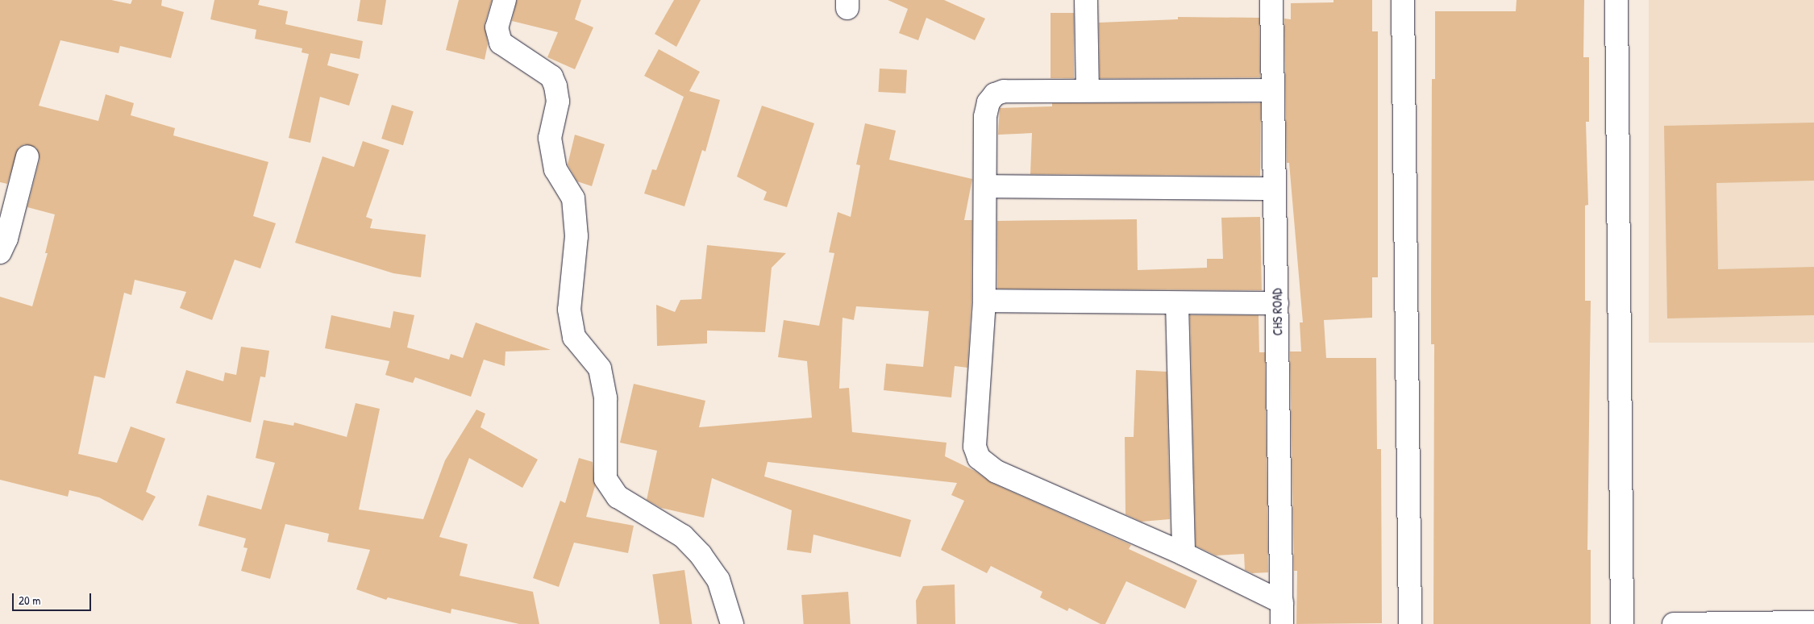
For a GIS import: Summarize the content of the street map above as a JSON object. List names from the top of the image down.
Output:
{
  "streets": {
    "street": ["CHS ROAD"]
  },
  "scale_bar": "20 m"
}
